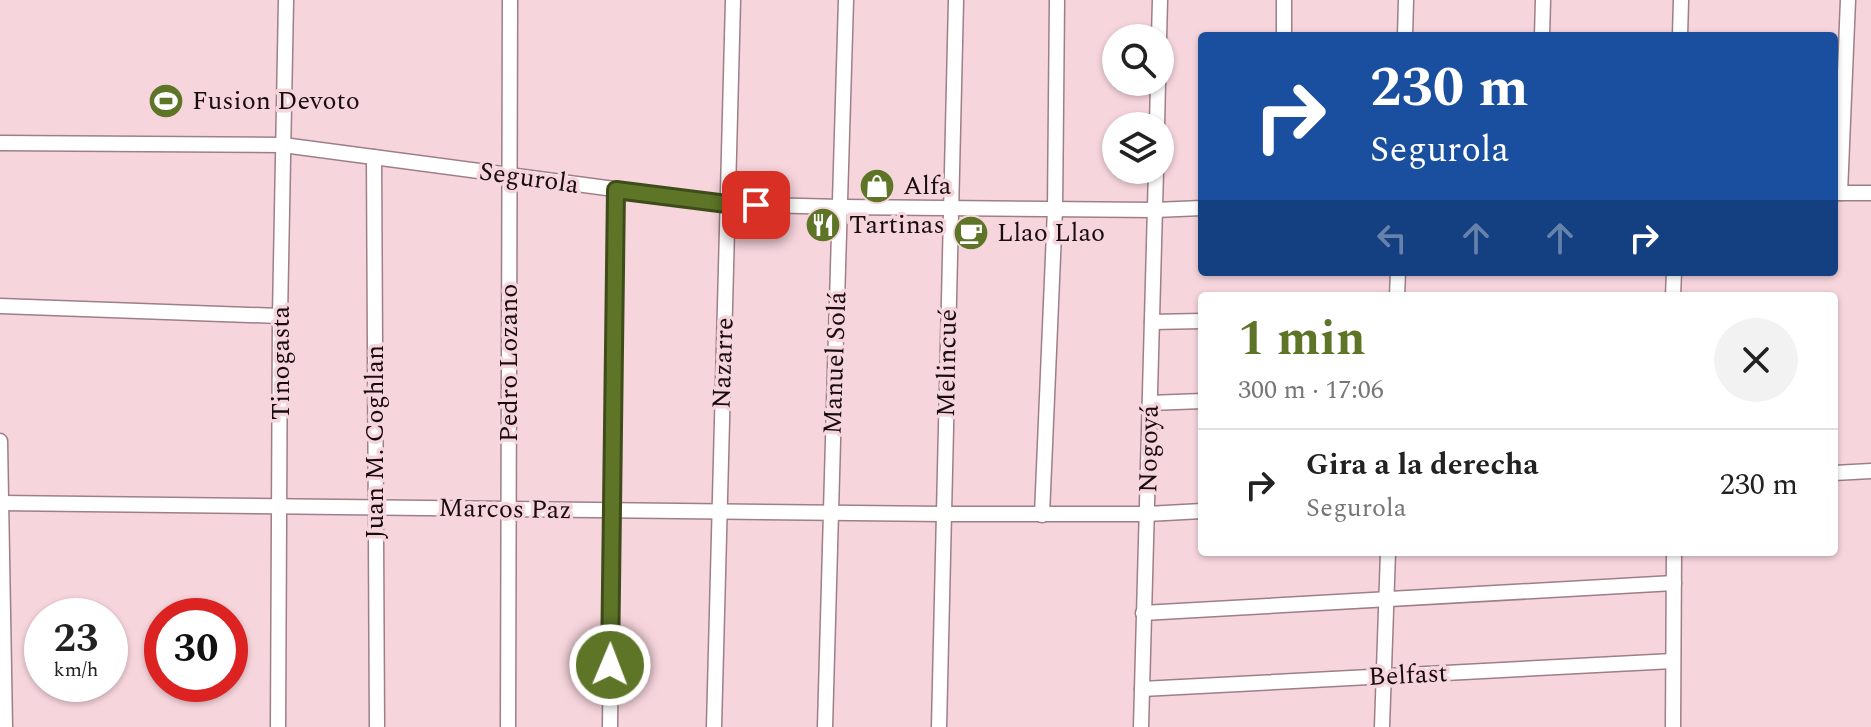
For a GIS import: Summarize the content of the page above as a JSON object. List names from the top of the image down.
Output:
{
  "streets": {
    "street": [
      "Segurola",
      "Tinogasta",
      "Pedro Lozano",
      "Nazarre",
      "Manuel Solá",
      "Melincué",
      "Juan M. Coghlan",
      "Nogoyá",
      "Marcos Paz",
      "Belfast"
    ]
  },
  "crossings": [
    ["Segurola", "Tinogasta"],
    ["Segurola", "Pedro Lozano"],
    ["Segurola", "Nazarre"],
    ["Segurola", "Manuel Solá"],
    ["Segurola", "Melincué"],
    ["Segurola", "Juan M. Coghlan"],
    ["Segurola", "Nogoyá"],
    ["Tinogasta", "Marcos Paz"],
    ["Pedro Lozano", "Marcos Paz"],
    ["Nazarre", "Marcos Paz"],
    ["Manuel Solá", "Marcos Paz"],
    ["Melincué", "Marcos Paz"],
    ["Juan M. Coghlan", "Marcos Paz"],
    ["Nogoyá", "Marcos Paz"],
    ["Nogoyá", "Belfast"]
  ],
  "places": {
    "sports": ["Fusion Devoto"],
    "shop": ["Alfa"],
    "restaurant": ["Tartinas"],
    "cafe": ["Llao Llao"]
  },
  "page": {
    "turn": ["230 m", "Segurola"],
    "heading": ["1 min", "300 m · 17:06"],
    "list": [
      {
        "name": "Gira a la derecha",
        "note": "Segurola",
        "value": "230 m"
      }
    ],
    "speed": "23 km/h",
    "limit": "30"
  }
}
